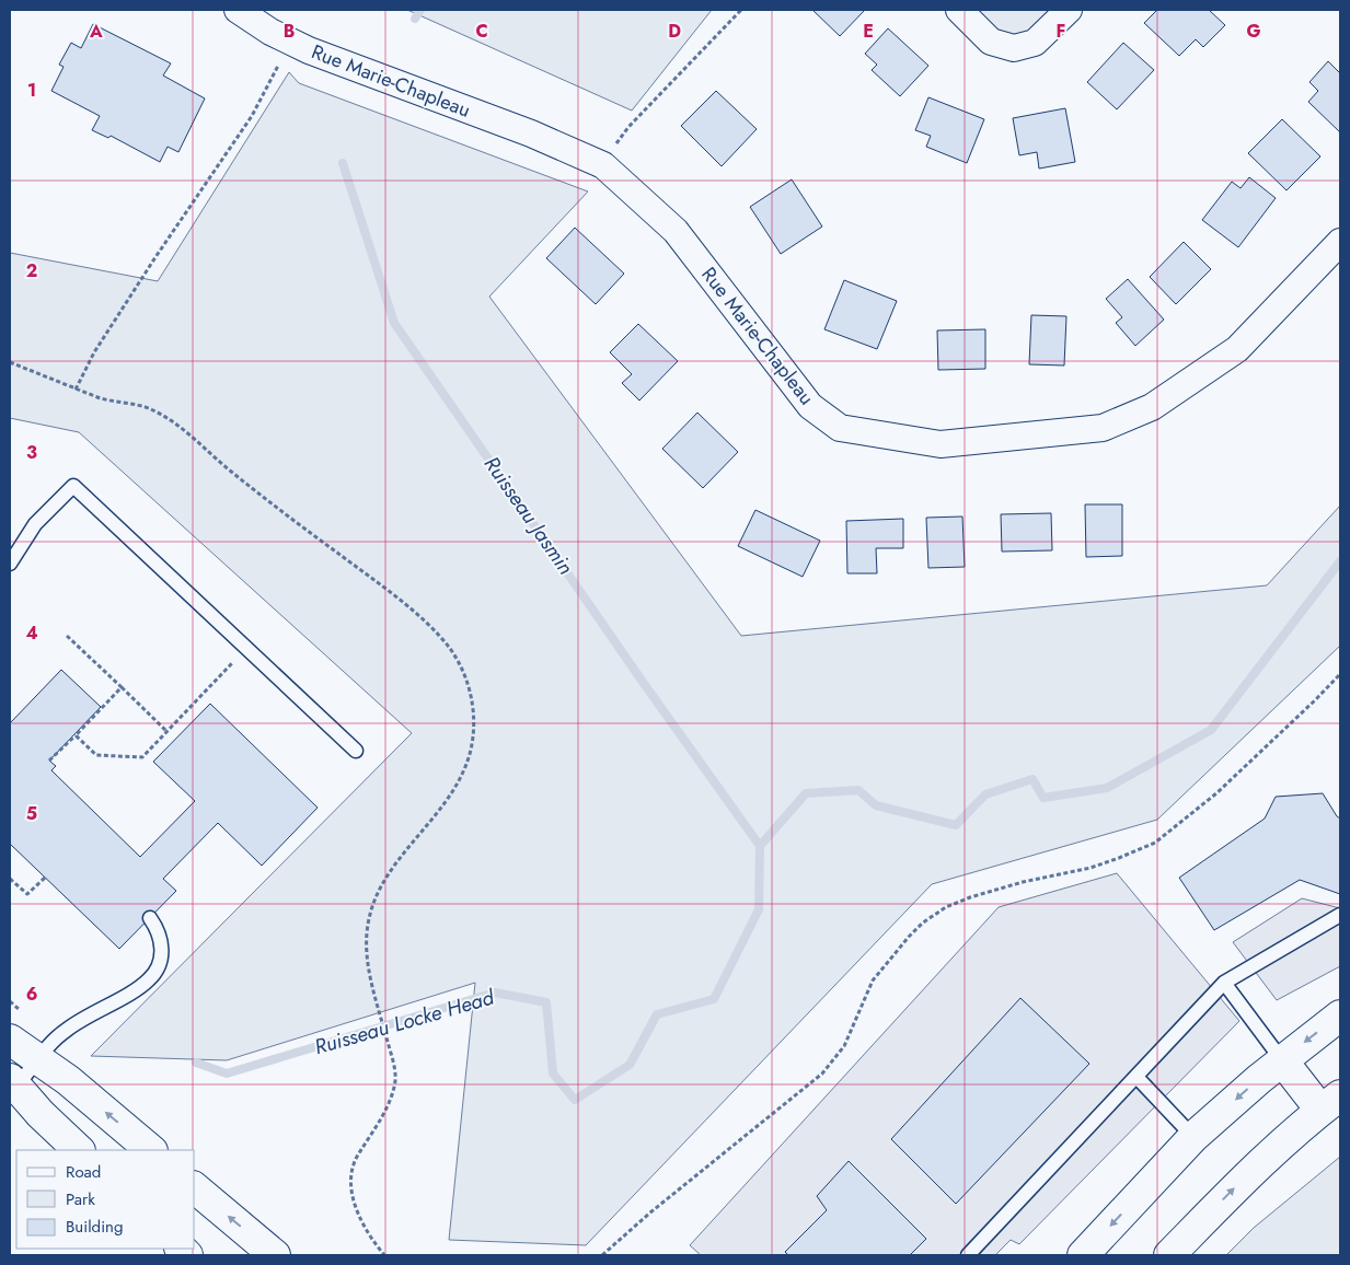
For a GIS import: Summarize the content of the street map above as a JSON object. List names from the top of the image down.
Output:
{
  "streets": {
    "street": ["Rue Marie-Chapleau"]
  },
  "water": ["Ruisseau Jasmin", "Ruisseau Locke Head"],
  "legend": ["Road", "Park", "Building"],
  "grid": {
    "columns": [
      "A",
      "B",
      "C",
      "D",
      "E",
      "F",
      "G"
    ],
    "rows": [
      "1",
      "2",
      "3",
      "4",
      "5",
      "6"
    ]
  }
}
